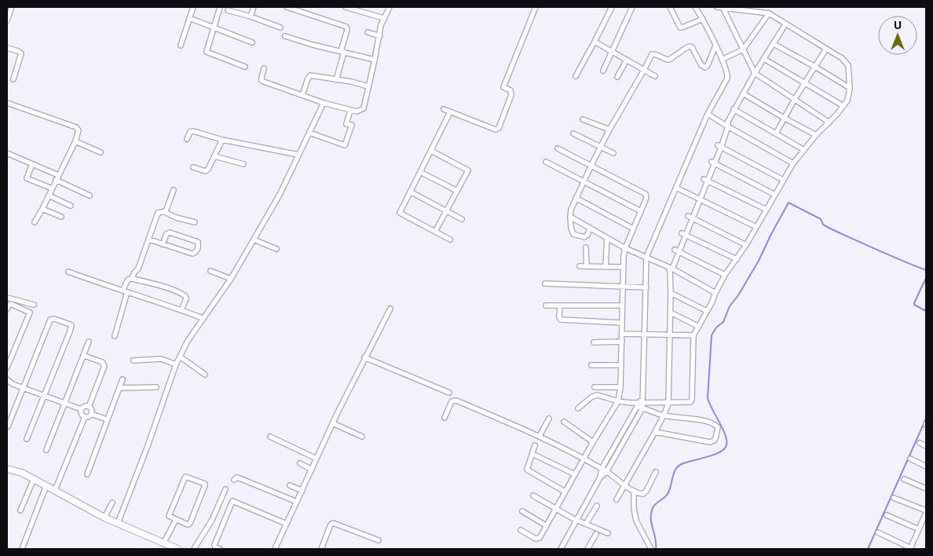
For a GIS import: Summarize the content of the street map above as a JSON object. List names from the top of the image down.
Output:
{
  "north": "top"
}
